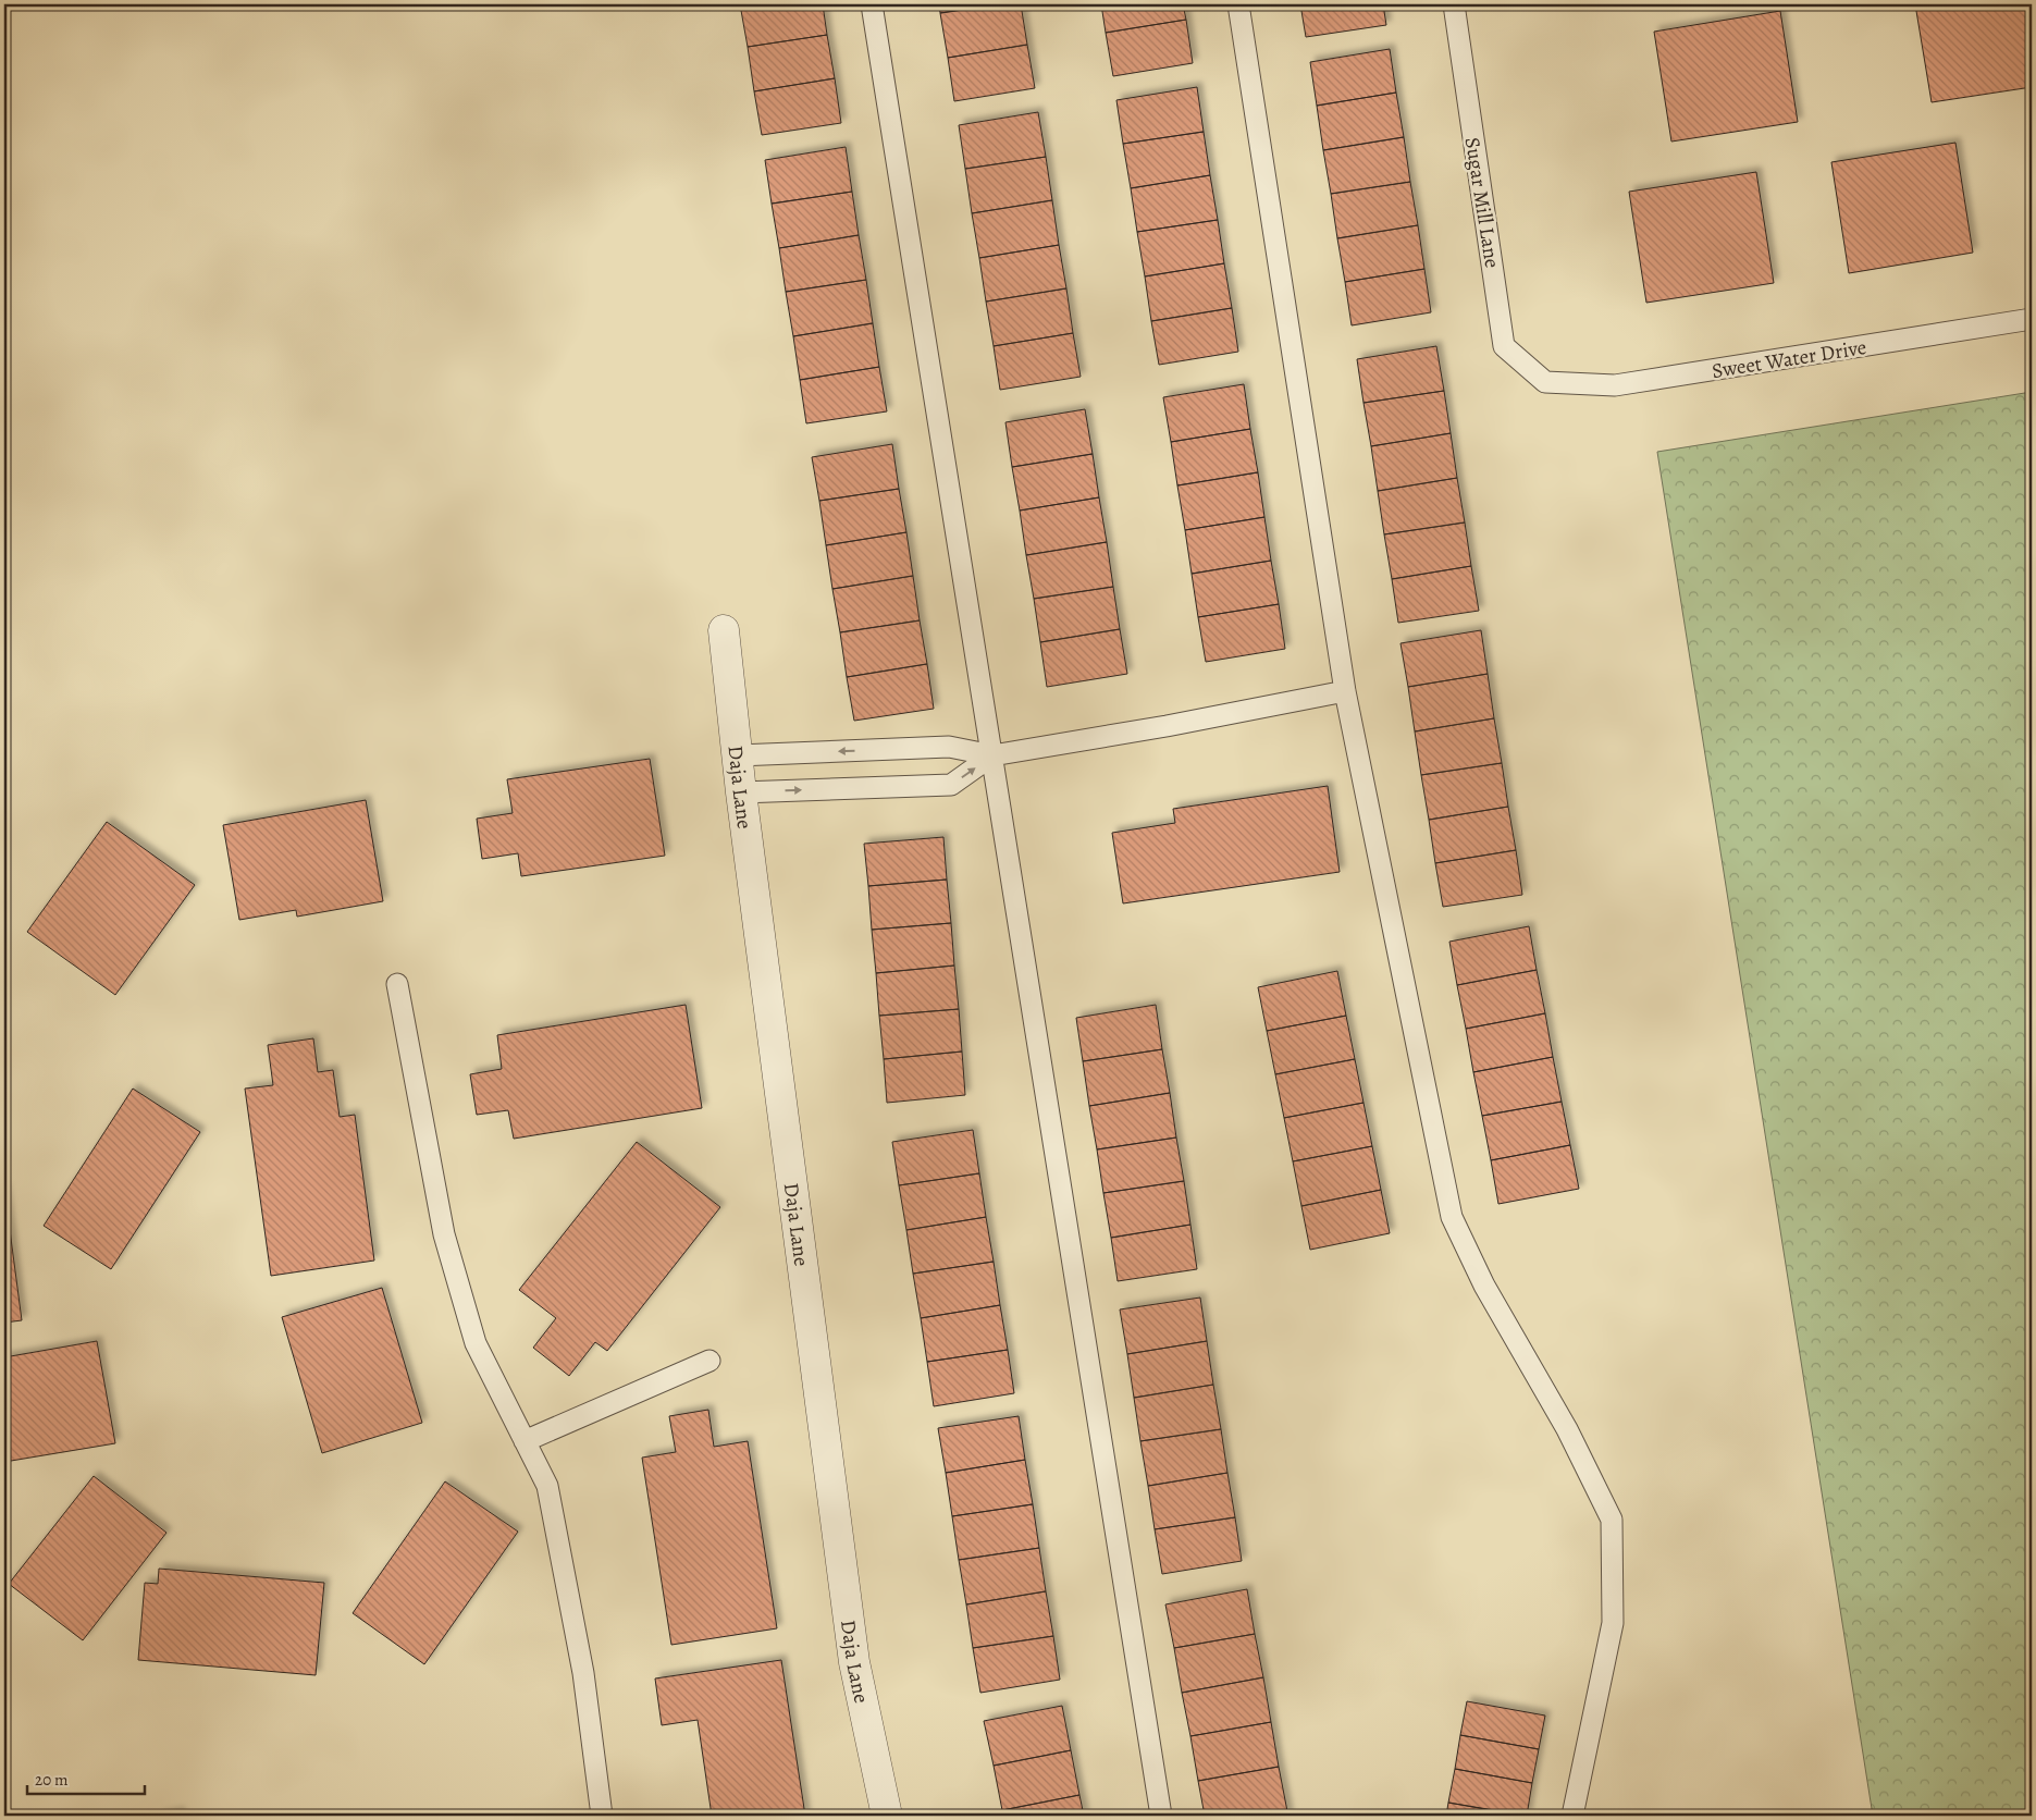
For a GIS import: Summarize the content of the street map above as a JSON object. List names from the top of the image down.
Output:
{
  "streets": {
    "street": ["Daja Lane"],
    "lane": ["Sugar Mill Lane", "Sweet Water Drive"]
  },
  "crossings": [
    ["Sugar Mill Lane", "Sweet Water Drive"]
  ],
  "scale_bar": "20 m"
}
